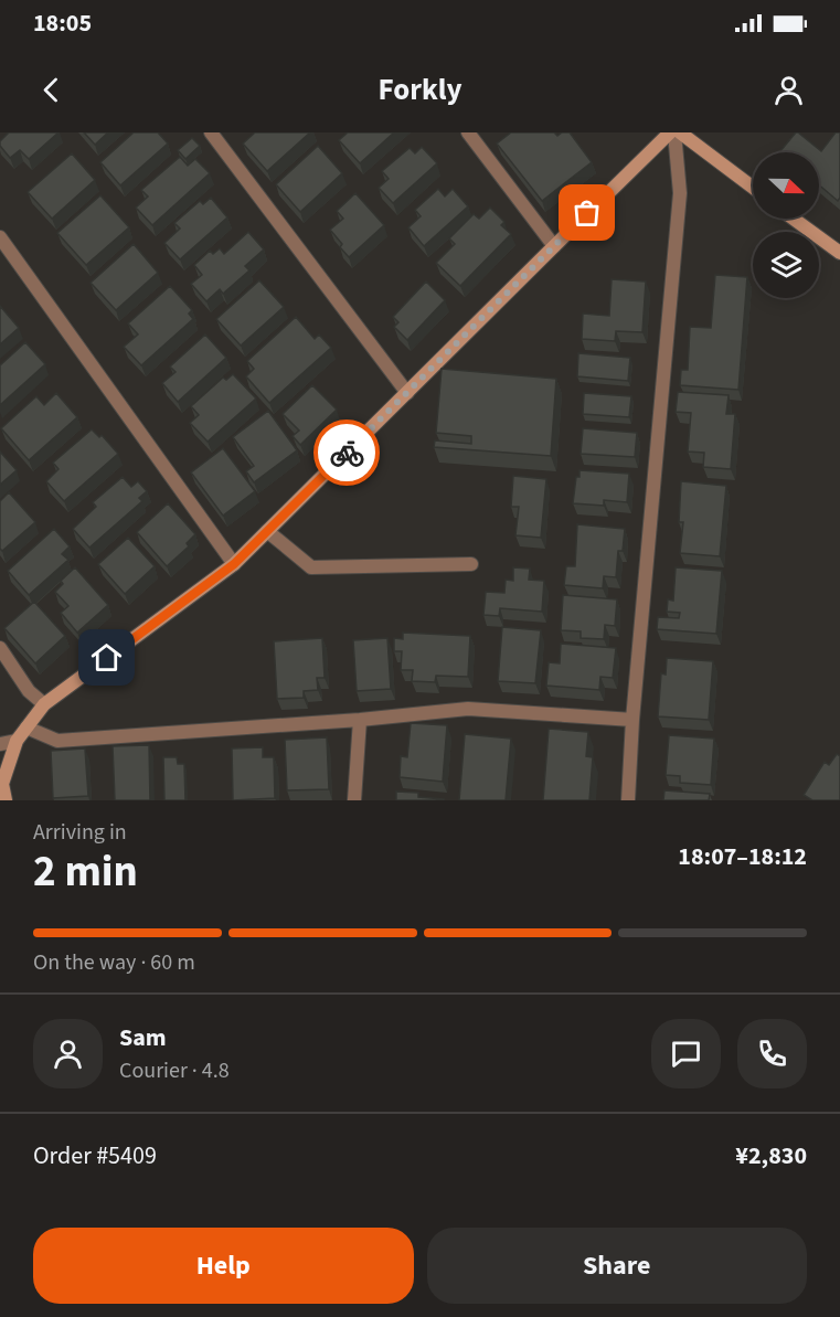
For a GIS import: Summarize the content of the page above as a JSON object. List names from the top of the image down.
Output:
{
  "north": "right",
  "page": {
    "status": "18:05",
    "header": "Forkly",
    "heading": ["2 min", "Arriving in", "18:07–18:12"],
    "panel": [
      "Sam",
      "Courier · 4.8",
      "Order #5409",
      "¥2,830"
    ],
    "bar": "On the way · 60 m",
    "buttons": ["Help", "Share"]
  }
}
